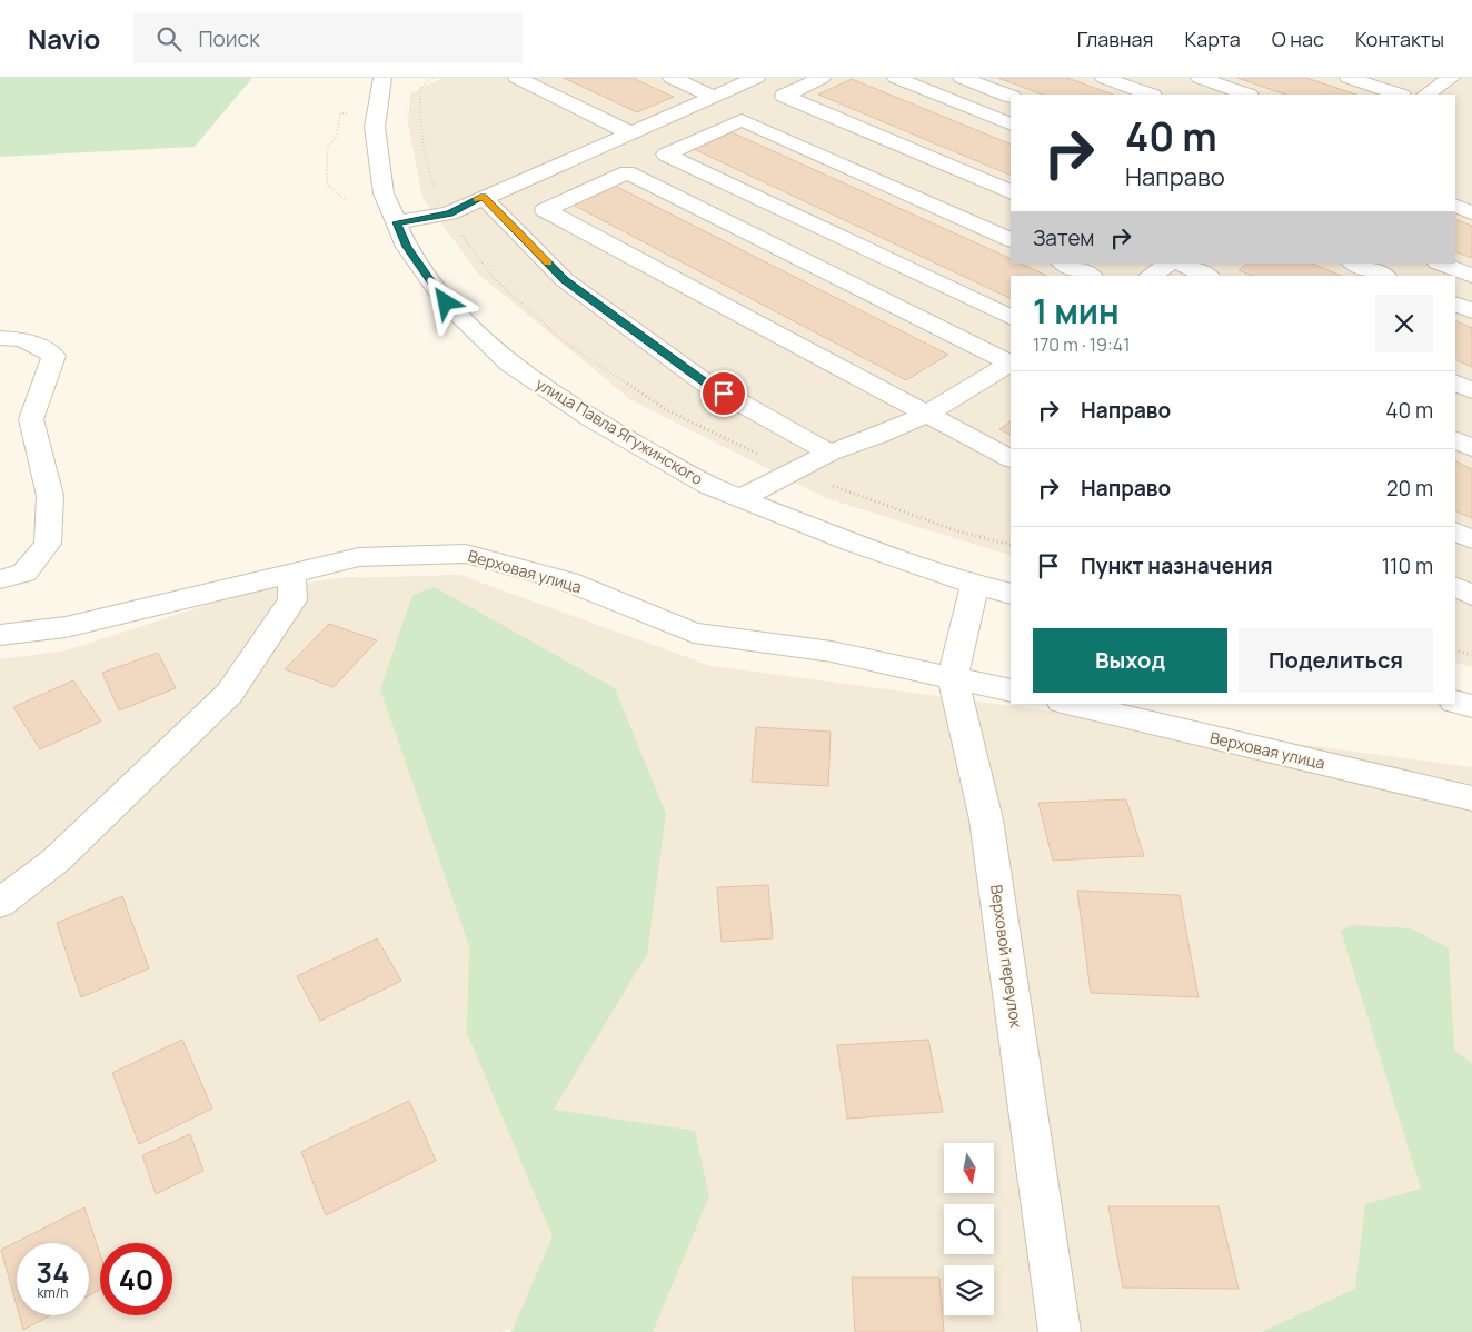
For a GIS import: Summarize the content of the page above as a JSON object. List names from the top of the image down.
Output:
{
  "streets": {
    "street": ["улица Павла Ягужинского", "Верховая улица", "Верховой переулок"]
  },
  "crossings": [
    ["улица Павла Ягужинского", "Верховой переулок"],
    ["Верховая улица", "Верховой переулок"]
  ],
  "north": "bottom",
  "page": {
    "header": "Navio",
    "search": "Поиск",
    "nav": [
      "Главная",
      "Карта",
      "О нас",
      "Контакты"
    ],
    "turn": ["40 m", "Направо"],
    "then": "Затем",
    "heading": ["1 мин", "170 m · 19:41"],
    "list": [
      {
        "name": "Направо",
        "value": "40 m"
      },
      {
        "name": "Направо",
        "value": "20 m"
      },
      {
        "name": "Пункт назначения",
        "value": "110 m"
      }
    ],
    "buttons": ["Выход", "Поделиться"],
    "speed": "34 km/h",
    "limit": "40"
  }
}
